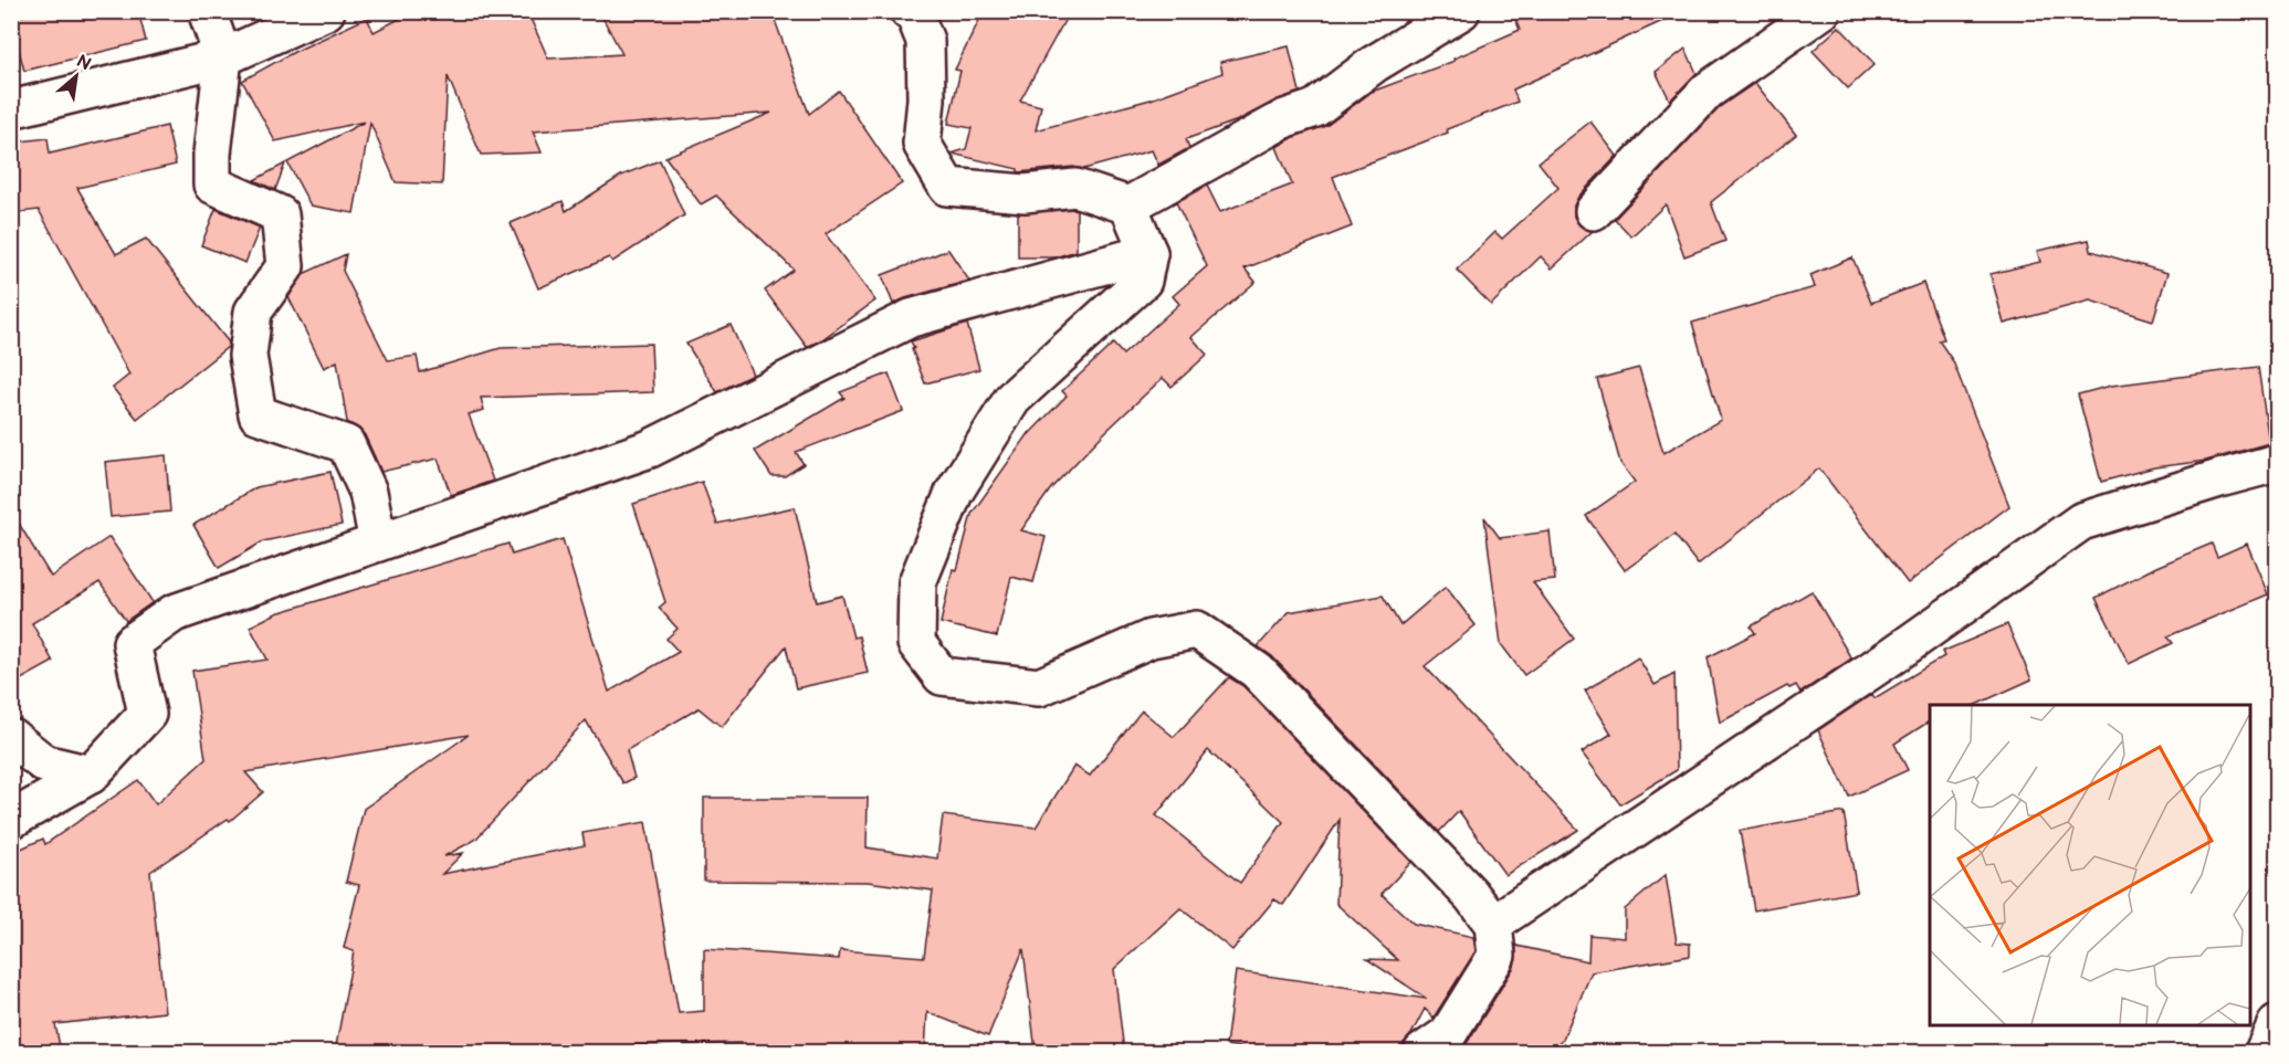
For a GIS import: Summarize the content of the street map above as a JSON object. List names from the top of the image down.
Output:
{
  "north": "top right"
}
